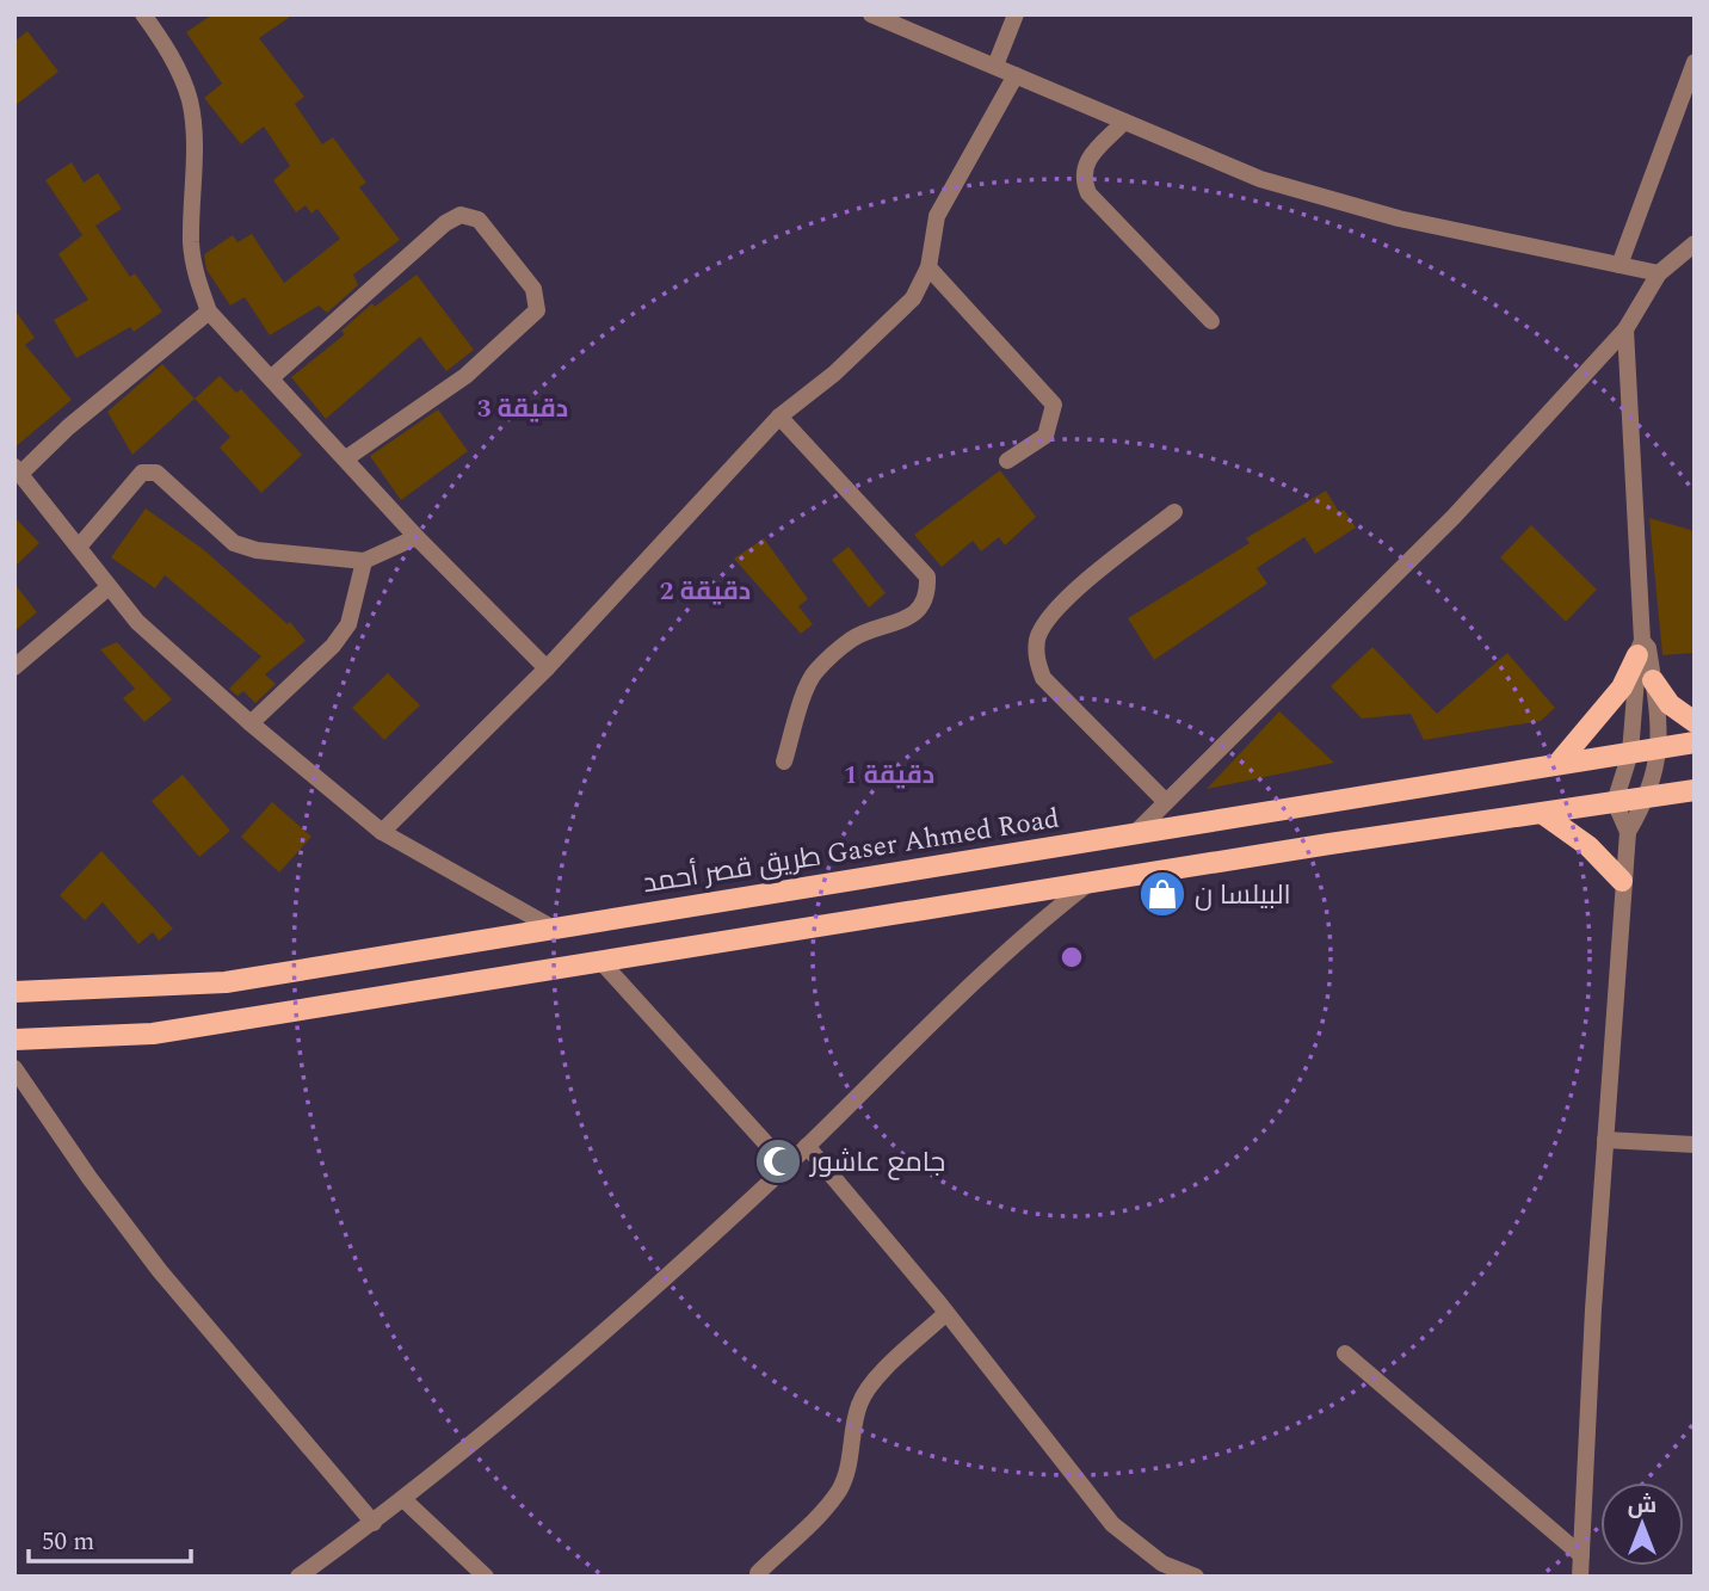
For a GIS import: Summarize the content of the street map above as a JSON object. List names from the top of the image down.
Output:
{
  "streets": {
    "main road": ["طريق قصر أحمد Gaser Ahmed Road"]
  },
  "places": {
    "shop": ["البيلسا ن"],
    "mosque": ["جامع عاشور"]
  },
  "scale_bar": "50 m",
  "north": "top",
  "rings": ["3 دقيقة", "2 دقيقة", "1 دقيقة"]
}
